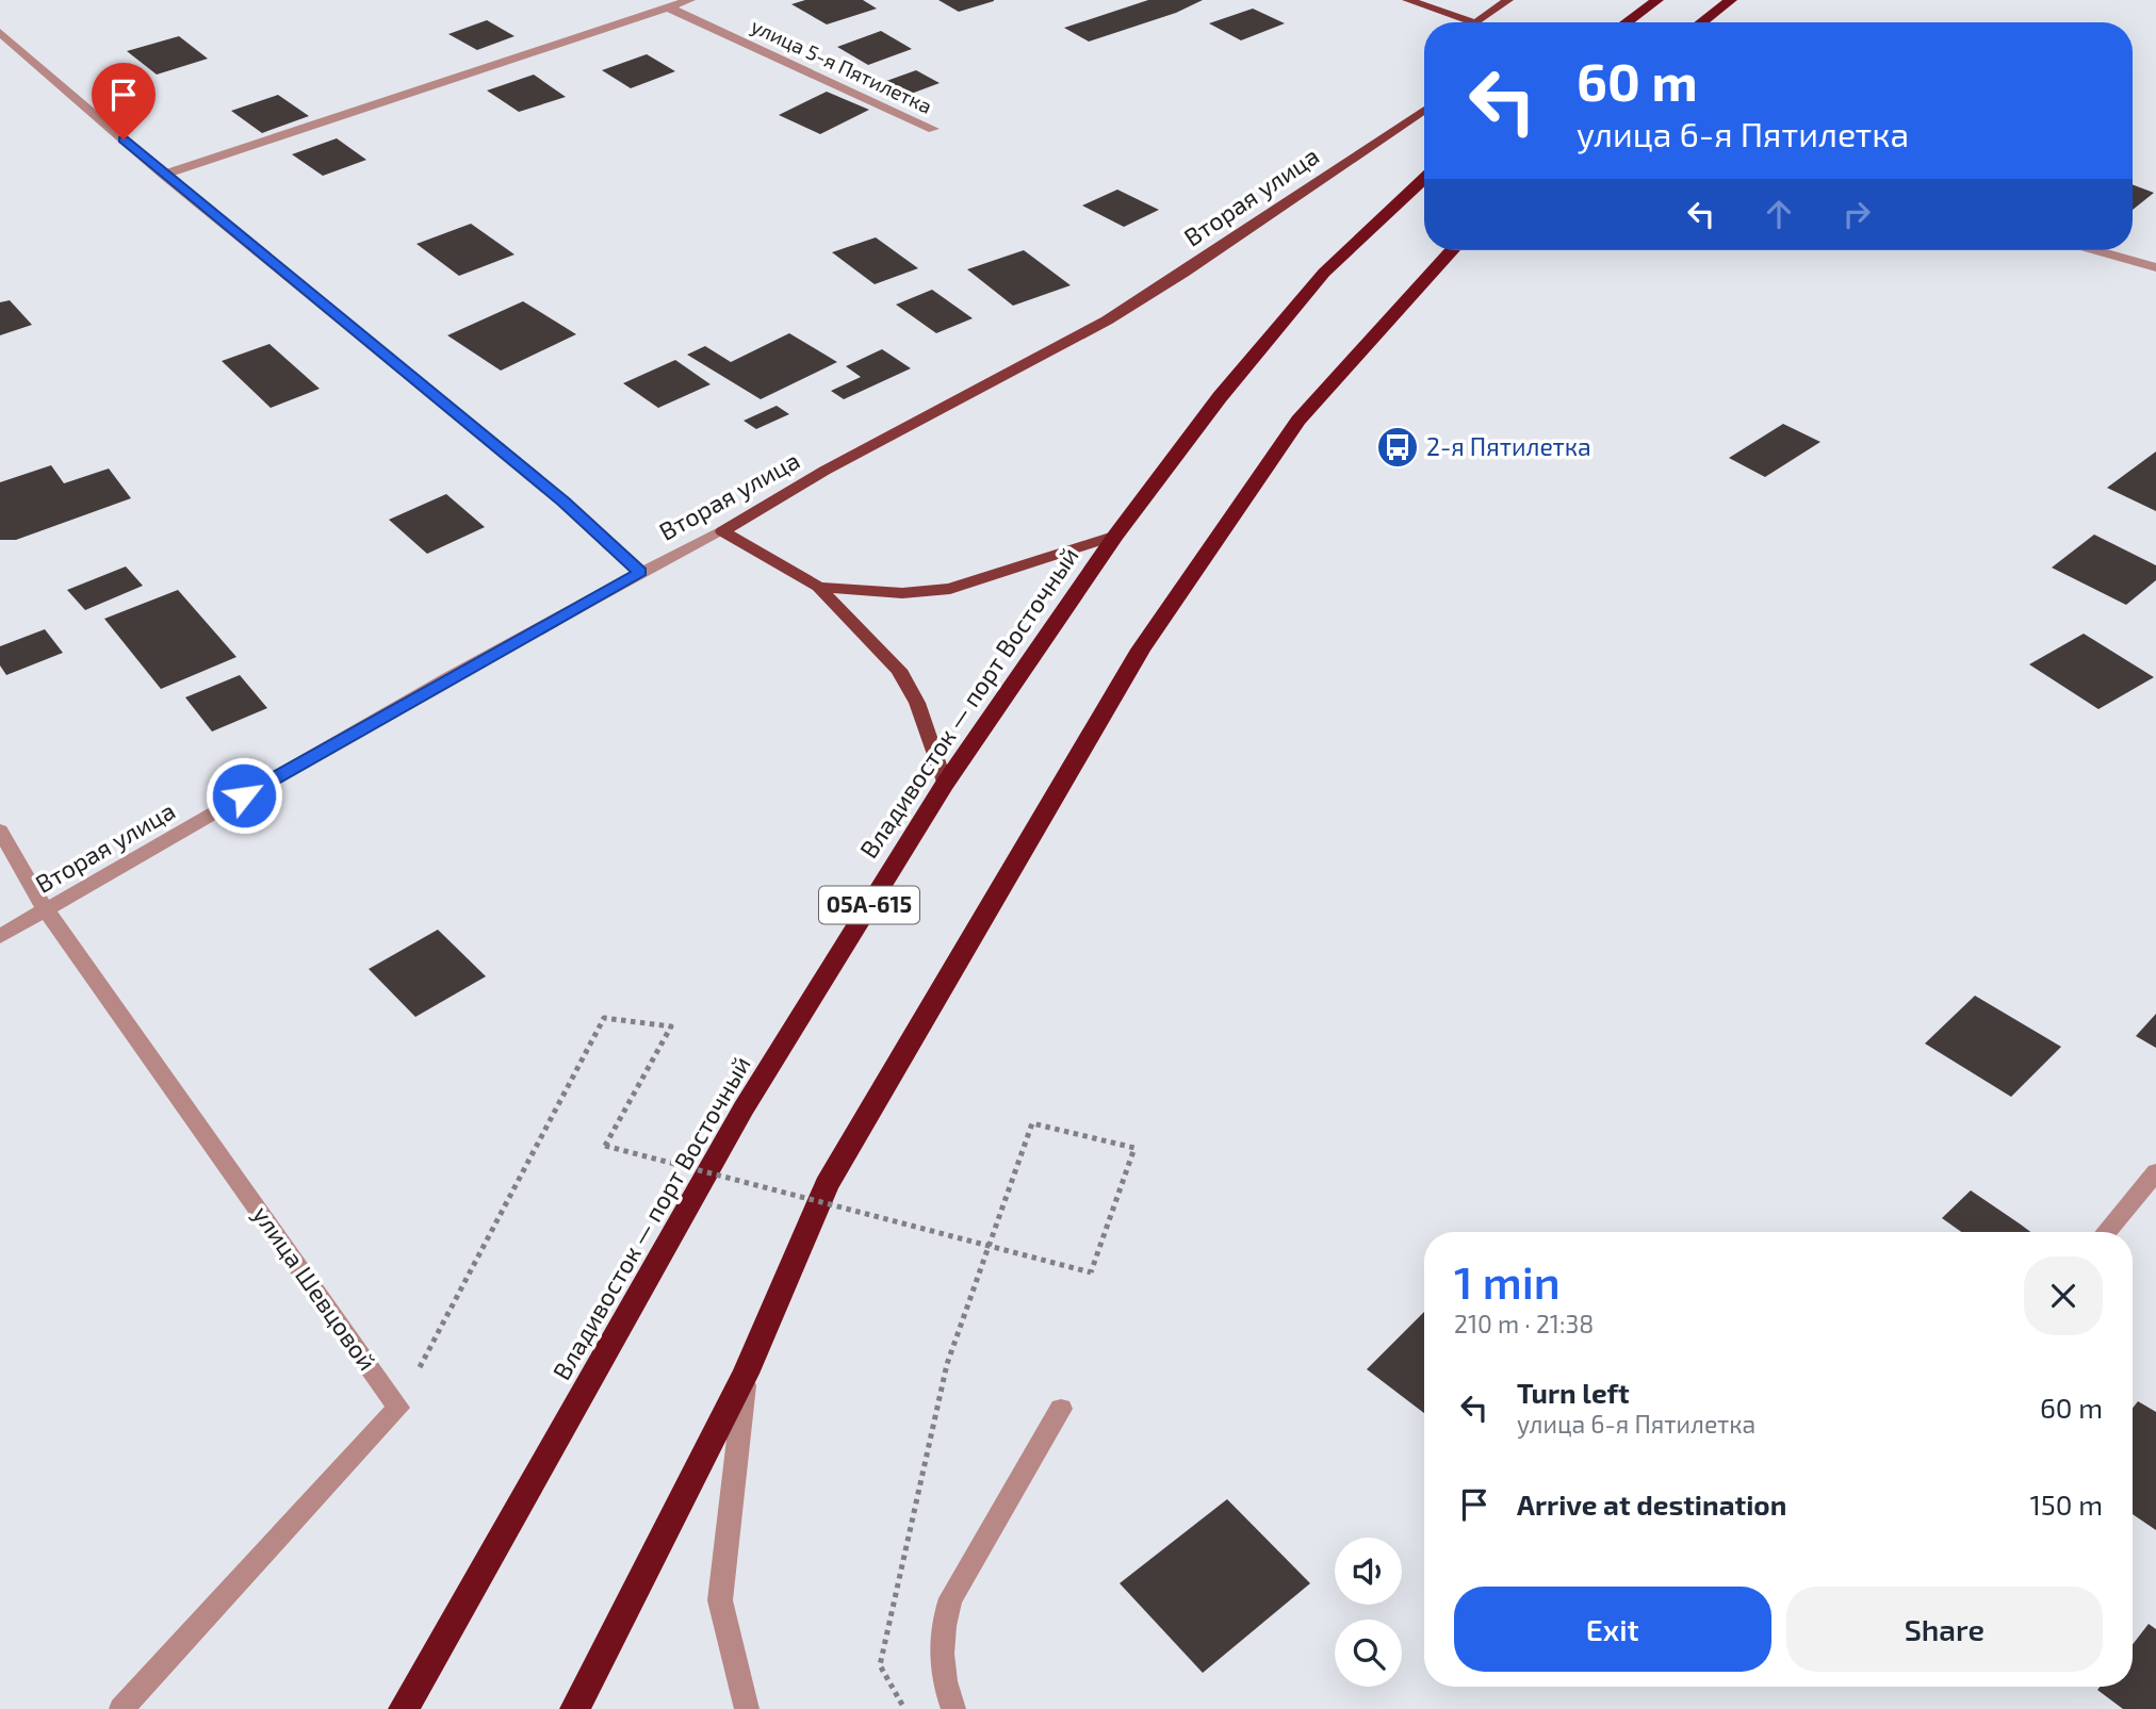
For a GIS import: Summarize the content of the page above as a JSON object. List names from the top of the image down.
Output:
{
  "streets": {
    "highway": ["Владивосток — порт Восточный", "05А-615"],
    "main road": ["Вторая улица"],
    "street": ["улица 5-я Пятилетка", "улица Шевцовой"]
  },
  "crossings": [
    ["Вторая улица", "улица Шевцовой"]
  ],
  "places": {
    "bus stop": ["2-я Пятилетка"]
  },
  "page": {
    "turn": ["60 m", "улица 6-я Пятилетка"],
    "heading": ["1 min", "210 m · 21:38"],
    "list": [
      {
        "name": "Turn left",
        "note": "улица 6-я Пятилетка",
        "value": "60 m"
      },
      {
        "name": "Arrive at destination",
        "value": "150 m"
      }
    ],
    "buttons": ["Exit", "Share"]
  }
}
